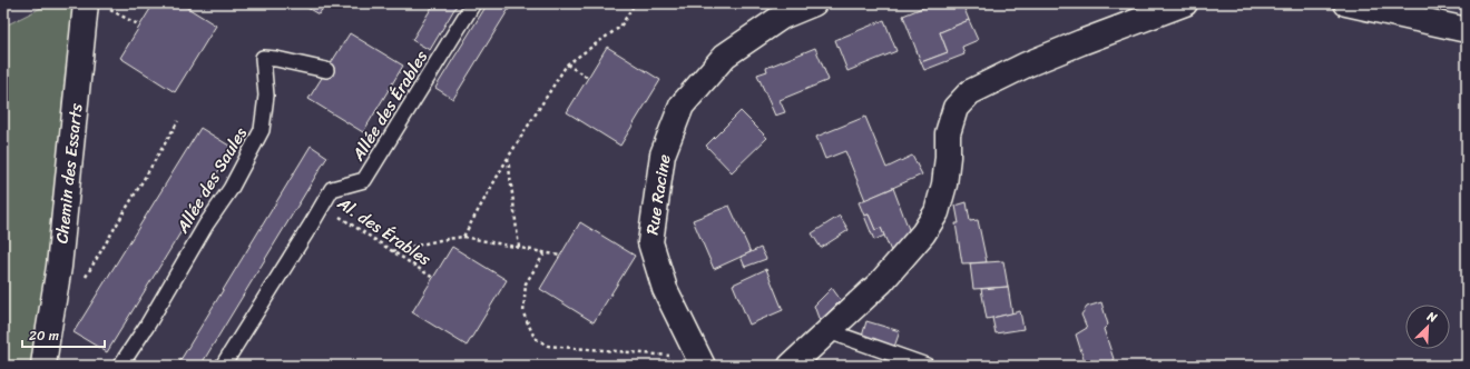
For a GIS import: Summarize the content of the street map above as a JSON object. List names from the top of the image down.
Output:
{
  "streets": {
    "street": ["Chemin des Essarts", "Rue Racine"],
    "lane": ["Allée des Érables", "Allée des Saules"],
    "path": ["Al. des Érables"]
  },
  "crossings": [
    ["Allée des Érables", "Al. des Érables"]
  ],
  "scale_bar": "20 m",
  "north": "top right"
}
